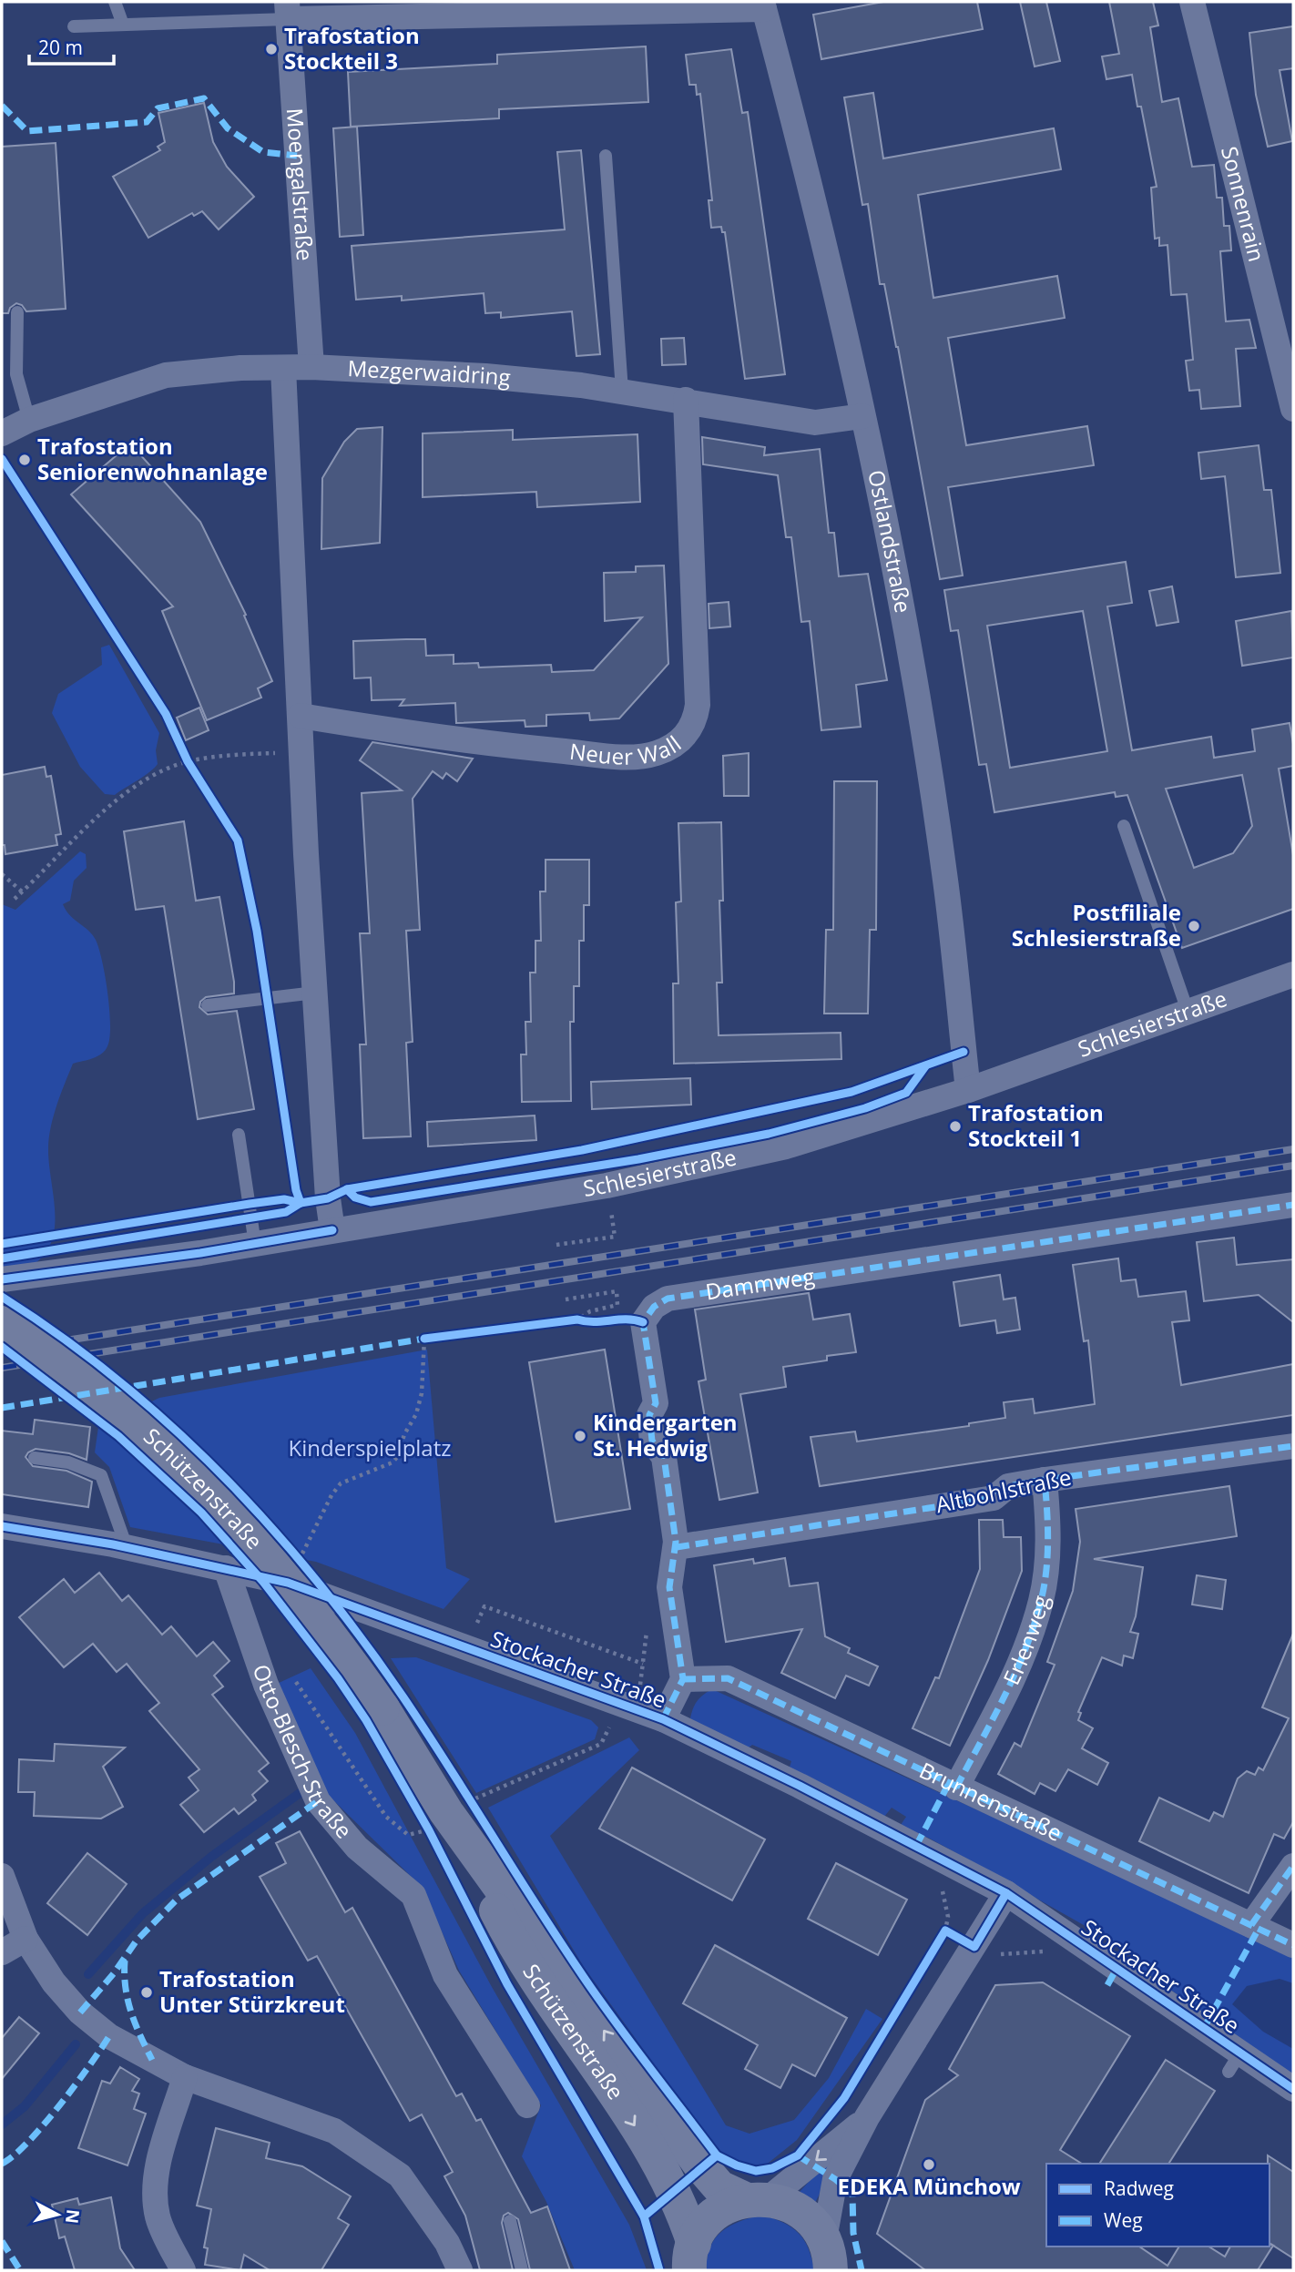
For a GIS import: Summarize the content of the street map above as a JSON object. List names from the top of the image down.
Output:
{
  "streets": {
    "main road": ["Schützenstraße"],
    "street": [
      "Moengalstraße",
      "Sonnenrain",
      "Mezgerwaidring",
      "Ostlandstraße",
      "Neuer Wall",
      "Schlesierstraße",
      "Dammweg",
      "Altbohlstraße",
      "Erlenweg",
      "Stockacher Straße",
      "Otto-Blesch-Straße",
      "Brunnenstraße"
    ]
  },
  "crossings": [
    ["Moengalstraße", "Mezgerwaidring"],
    ["Mezgerwaidring", "Ostlandstraße"],
    ["Mezgerwaidring", "Neuer Wall"],
    ["Ostlandstraße", "Schlesierstraße"],
    ["Dammweg", "Altbohlstraße"],
    ["Dammweg", "Brunnenstraße"],
    ["Altbohlstraße", "Erlenweg"],
    ["Erlenweg", "Brunnenstraße"],
    ["Stockacher Straße", "Otto-Blesch-Straße"]
  ],
  "parks": ["Kinderspielplatz"],
  "places": [
    "Trafostation Stockteil 3",
    "Trafostation Seniorenwohnanlage",
    "Postfiliale Schlesierstraße",
    "Trafostation Stockteil 1",
    "Kindergarten St. Hedwig",
    "Trafostation Unter Stürzkreut",
    "EDEKA Münchow"
  ],
  "legend": ["Radweg", "Weg"],
  "scale_bar": "20 m",
  "north": "right"
}
